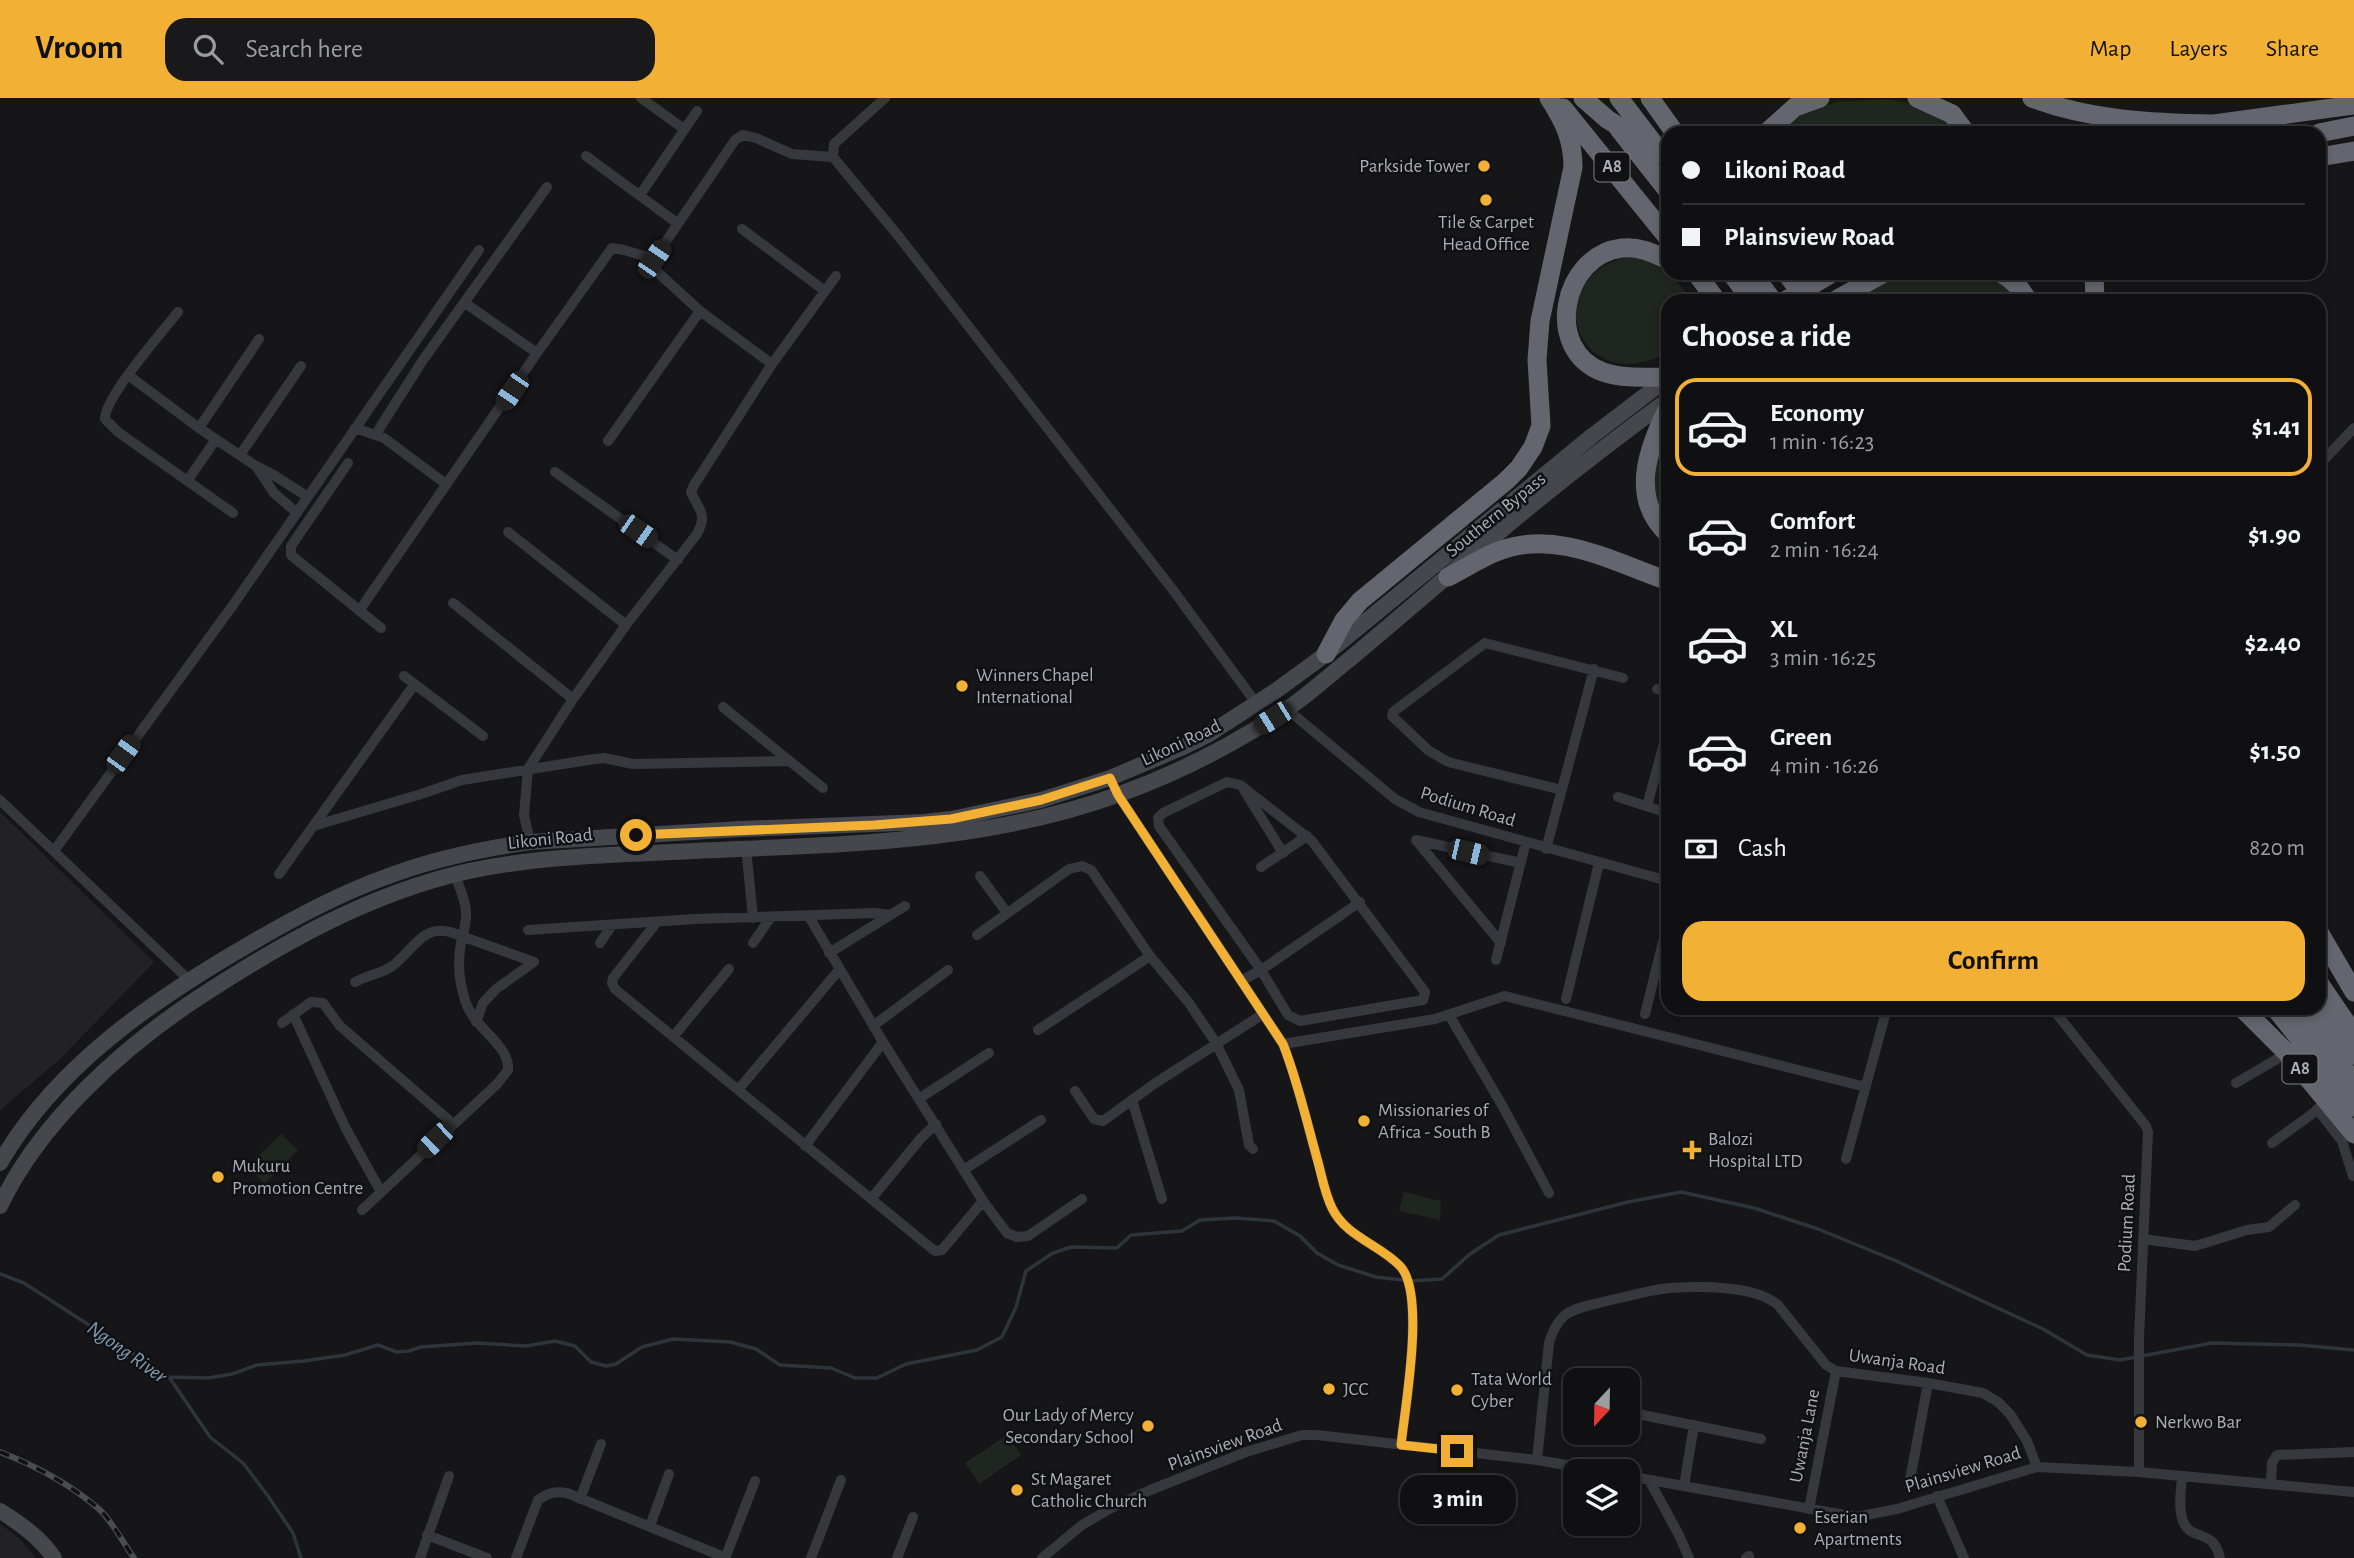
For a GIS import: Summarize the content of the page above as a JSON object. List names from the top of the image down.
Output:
{
  "streets": {
    "highway": ["A8"],
    "main road": ["Southern Bypass", "Likoni Road"],
    "street": [
      "Podium Road",
      "Uwanja Road",
      "Uwanja Lane",
      "Plainsview Road"
    ]
  },
  "crossings": [
    ["Southern Bypass", "Likoni Road"],
    ["Likoni Road", "Podium Road"],
    ["Podium Road", "Plainsview Road"],
    ["Uwanja Road", "Uwanja Lane"],
    ["Uwanja Road", "Plainsview Road"],
    ["Uwanja Lane", "Plainsview Road"]
  ],
  "water": ["Ngong River"],
  "places": {
    "other": [
      "Parkside Tower",
      "Tile & Carpet Head Office",
      "Winners Chapel International",
      "Missionaries of Africa - South B",
      "Mukuru Promotion Centre",
      "JCC",
      "Tata World Cyber",
      "Nerkwo Bar",
      "Our Lady of Mercy Secondary School",
      "St Magaret Catholic Church",
      "Eserian Apartments"
    ],
    "health": ["Balozi Hospital LTD"]
  },
  "north": "bottom",
  "page": {
    "header": "Vroom",
    "search": "Search here",
    "nav": ["Map", "Layers", "Share"],
    "banner": ["Likoni Road", "Plainsview Road"],
    "heading": "Choose a ride",
    "list": [
      {
        "name": "Economy",
        "note": "1 min · 16:23",
        "value": "$1.41"
      },
      {
        "name": "Comfort",
        "note": "2 min · 16:24",
        "value": "$1.90"
      },
      {
        "name": "XL",
        "note": "3 min · 16:25",
        "value": "$2.40"
      },
      {
        "name": "Green",
        "note": "4 min · 16:26",
        "value": "$1.50"
      }
    ],
    "pay": ["Cash", "820 m"],
    "buttons": "Confirm",
    "bubble": "3 min"
  }
}
